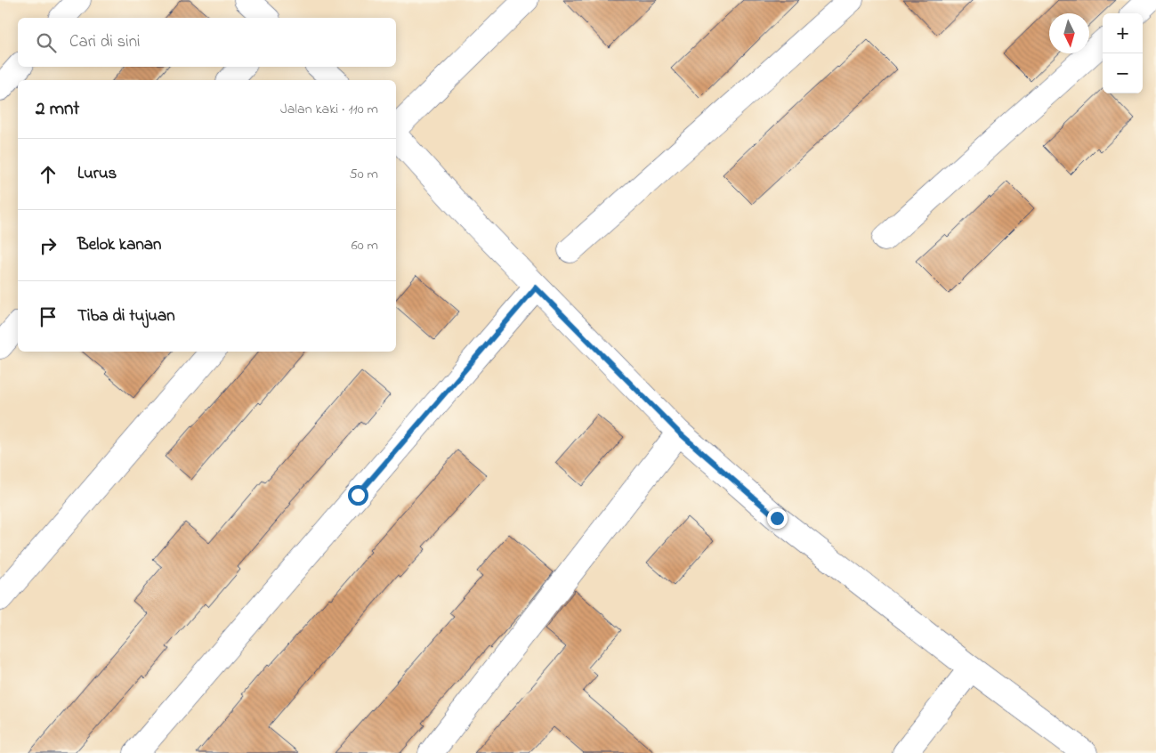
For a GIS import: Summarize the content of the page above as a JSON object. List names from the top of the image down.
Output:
{
  "north": "bottom",
  "page": {
    "map_buttons": ["+", "−"],
    "search": "Cari di sini",
    "heading": ["2 mnt", "Jalan kaki · 110 m"],
    "list": [
      ["Lurus", "50 m"],
      ["Belok kanan", "60 m"],
      "Tiba di tujuan"
    ]
  }
}
